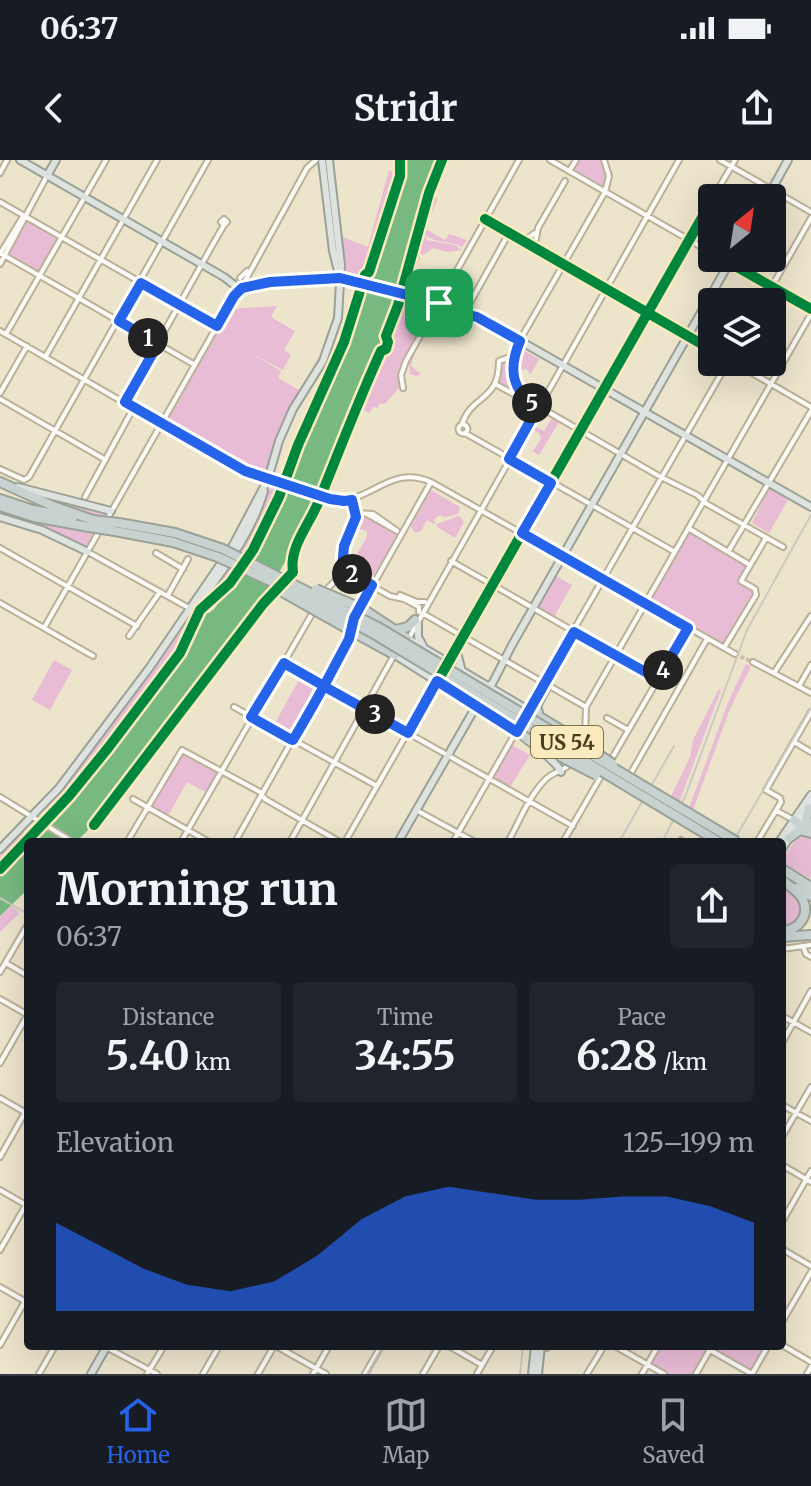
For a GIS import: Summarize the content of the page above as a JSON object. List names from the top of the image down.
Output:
{
  "streets": {
    "highway": ["US 54"]
  },
  "north": "top right",
  "page": {
    "status": "06:37",
    "header": "Stridr",
    "pins": [
      "1",
      "5",
      "2",
      "4",
      "3"
    ],
    "heading": ["Morning run", "06:37"],
    "stats": [
      ["Distance", "5.40 km"],
      ["Time", "34:55"],
      ["Pace", "6:28 /km"]
    ],
    "chart": ["Elevation", "125–199 m"],
    "tabs": ["Home", "Map", "Saved"]
  }
}
